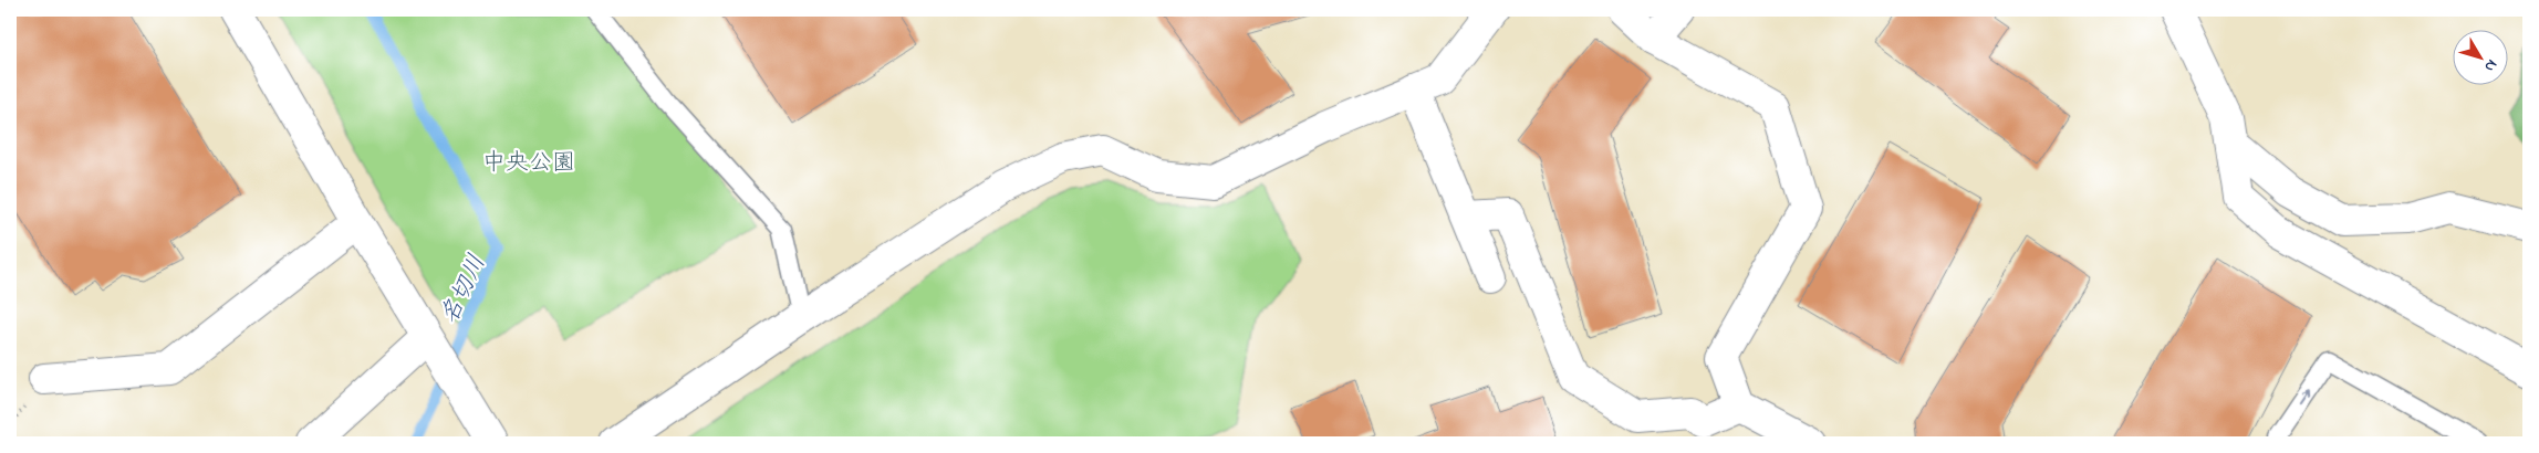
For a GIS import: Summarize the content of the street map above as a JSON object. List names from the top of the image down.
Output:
{
  "water": ["名切川"],
  "parks": ["中央公園"],
  "north": "bottom right"
}
